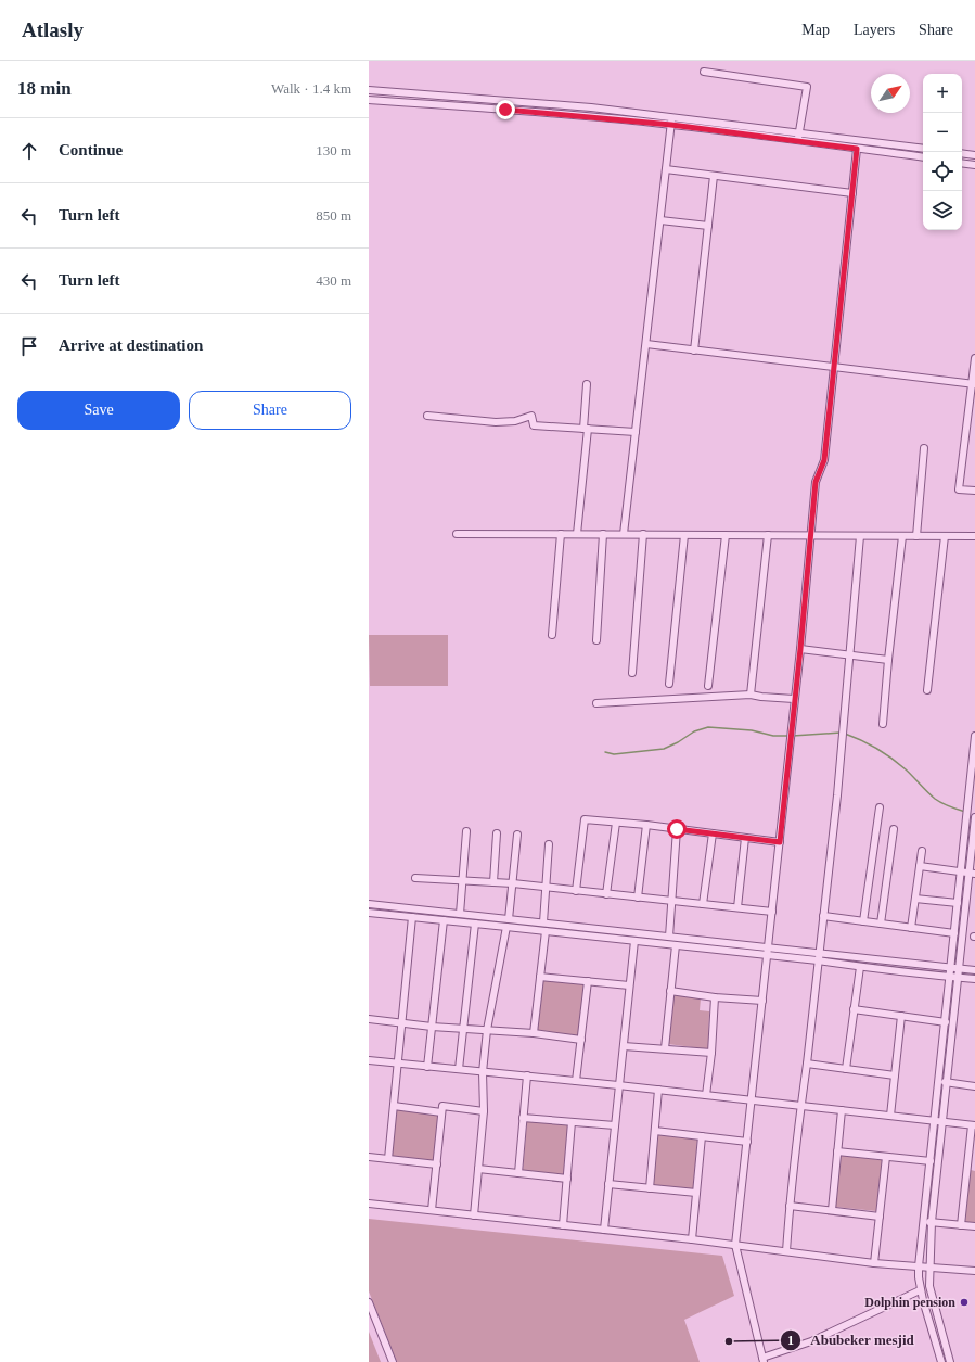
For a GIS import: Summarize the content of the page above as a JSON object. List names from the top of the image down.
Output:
{
  "places": ["Dolphin pension", "Abubeker mesjid"],
  "north": "top right",
  "page": {
    "header": "Atlasly",
    "nav": ["Map", "Layers", "Share"],
    "heading": ["18 min", "Walk · 1.4 km"],
    "map_buttons": ["+", "−"],
    "list": [
      ["Continue", "130 m"],
      ["Turn left", "850 m"],
      ["Turn left", "430 m"],
      "Arrive at destination"
    ],
    "buttons": ["Save", "Share"]
  }
}
